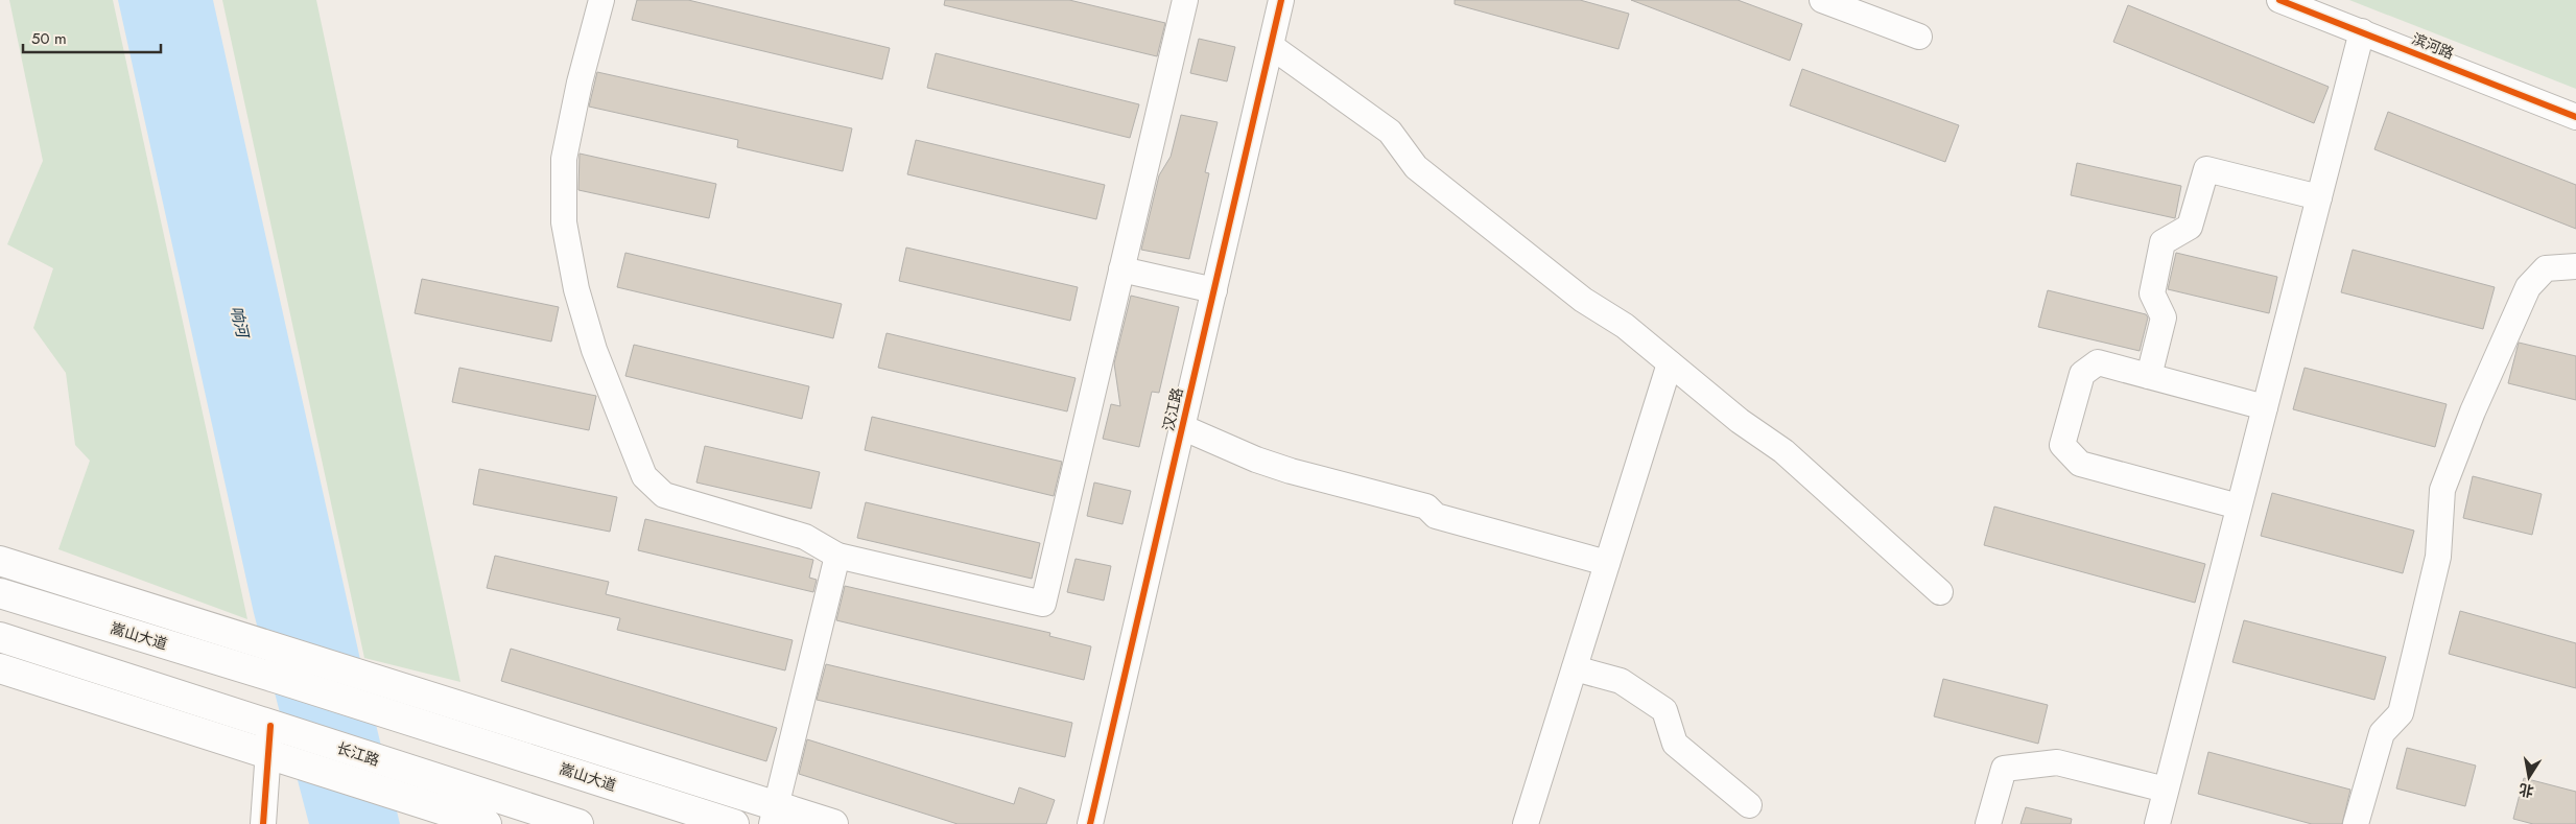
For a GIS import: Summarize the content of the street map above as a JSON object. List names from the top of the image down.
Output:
{
  "streets": {
    "main road": ["嵩山大道", "长江路"],
    "street": ["滨河路", "汉江路"]
  },
  "water": ["响河"],
  "scale_bar": "50 m",
  "north": "bottom"
}
